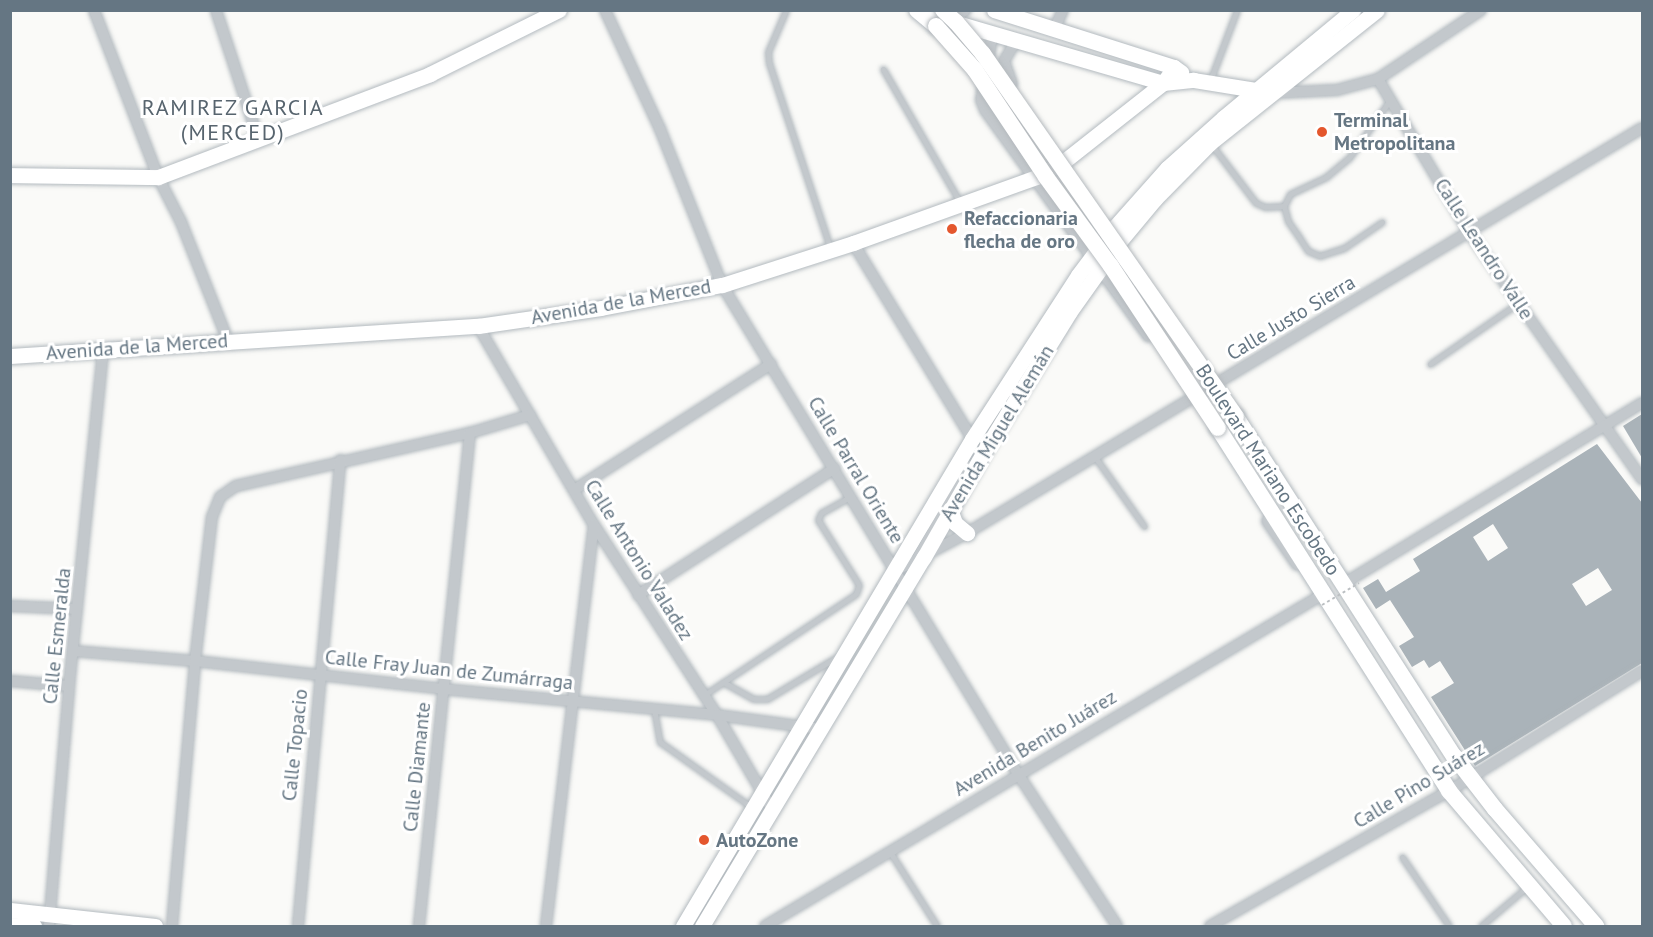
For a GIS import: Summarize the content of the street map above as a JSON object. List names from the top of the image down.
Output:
{
  "streets": {
    "main road": ["Boulevard Mariano Escobedo"],
    "street": [
      "Calle Leandro Valle",
      "Avenida de la Merced",
      "Calle Justo Sierra",
      "Avenida Miguel Alemán",
      "Calle Parral Oriente",
      "Calle Antonio Valadez",
      "Calle Esmeralda",
      "Calle Fray Juan de Zumárraga",
      "Avenida Benito Juárez",
      "Calle Topacio",
      "Calle Diamante",
      "Calle Pino Suárez"
    ]
  },
  "crossings": [
    ["Calle Leandro Valle", "Calle Justo Sierra"],
    ["Avenida de la Merced", "Calle Parral Oriente"],
    ["Avenida de la Merced", "Calle Antonio Valadez"],
    ["Avenida de la Merced", "Calle Esmeralda"],
    ["Calle Justo Sierra", "Avenida Miguel Alemán"],
    ["Avenida Miguel Alemán", "Calle Parral Oriente"],
    ["Avenida Miguel Alemán", "Calle Antonio Valadez"],
    ["Avenida Miguel Alemán", "Calle Fray Juan de Zumárraga"],
    ["Calle Parral Oriente", "Avenida Benito Juárez"],
    ["Boulevard Mariano Escobedo", "Avenida Benito Juárez"],
    ["Boulevard Mariano Escobedo", "Calle Pino Suárez"],
    ["Calle Antonio Valadez", "Calle Fray Juan de Zumárraga"],
    ["Calle Esmeralda", "Calle Fray Juan de Zumárraga"],
    ["Calle Fray Juan de Zumárraga", "Calle Topacio"],
    ["Calle Fray Juan de Zumárraga", "Calle Diamante"]
  ],
  "districts": ["RAMIREZ GARCIA (MERCED)"],
  "places": ["Terminal Metropolitana", "Refaccionaria flecha de oro", "AutoZone"]
}
